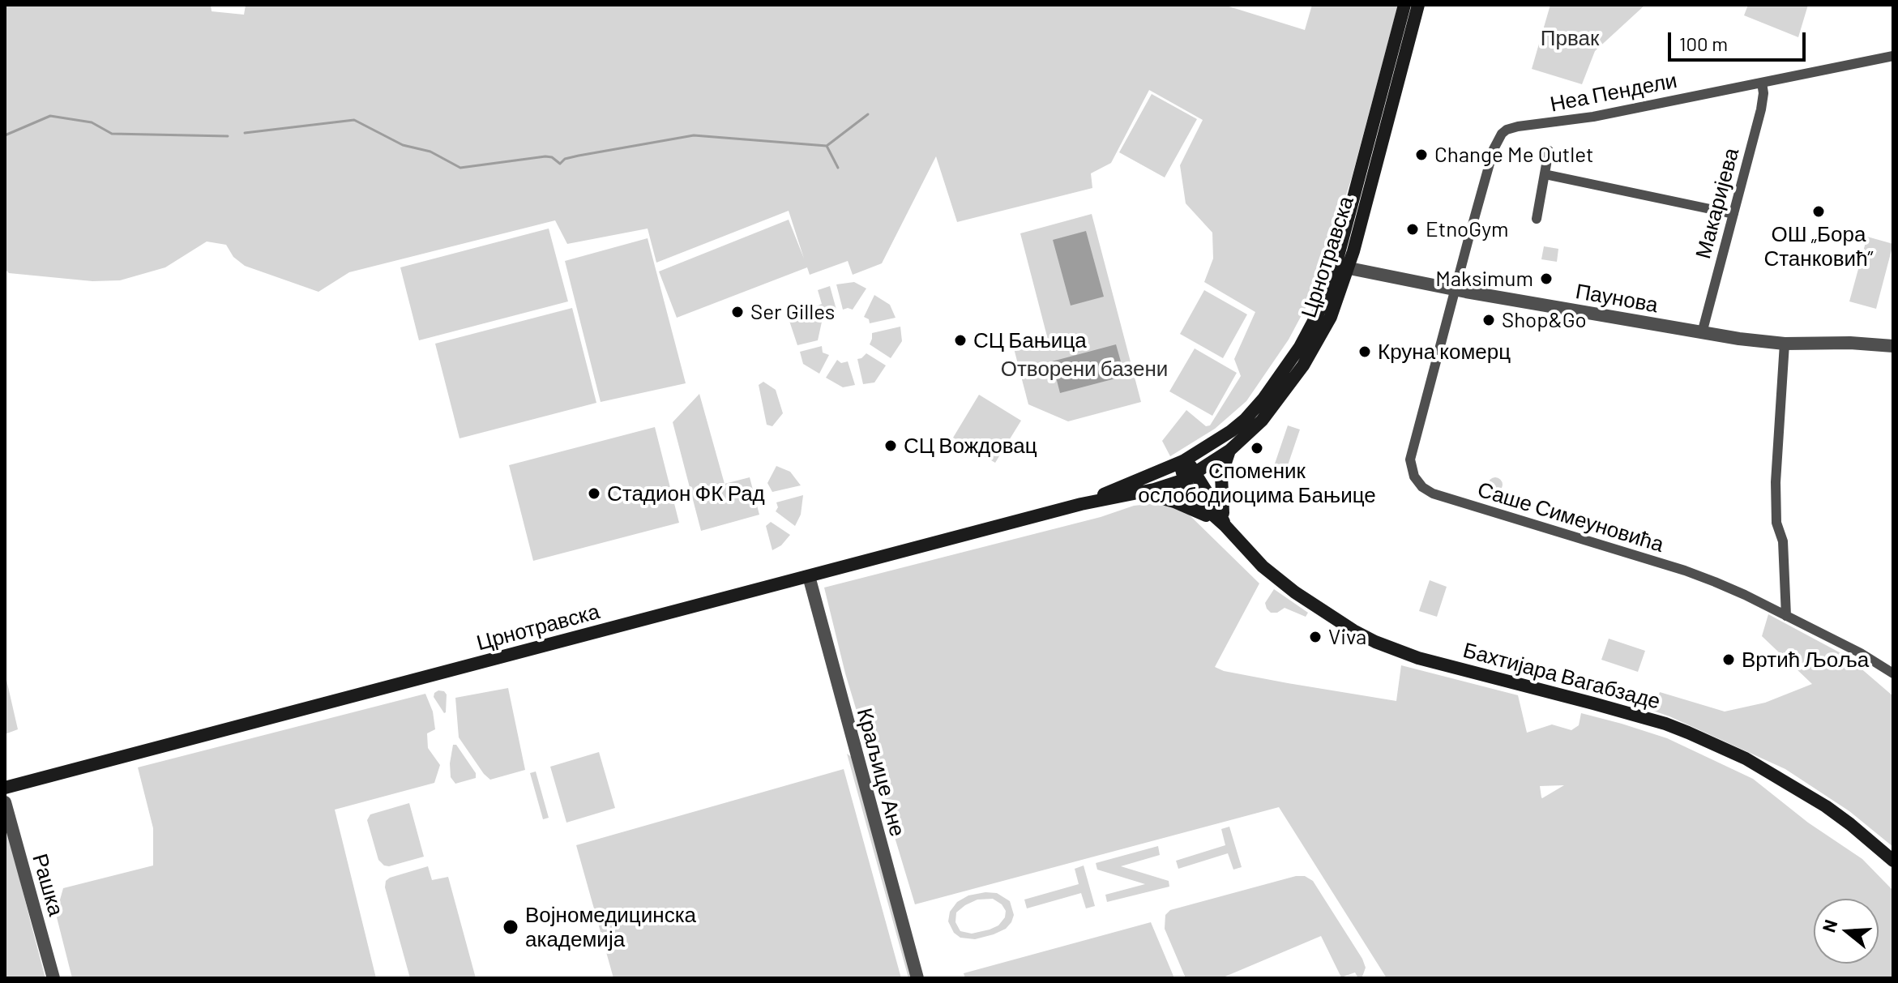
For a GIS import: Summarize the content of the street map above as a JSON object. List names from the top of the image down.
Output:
{
  "streets": {
    "main road": ["Црнотравска", "Бахтијара Вагабзаде"],
    "street": [
      "Неа Пендели",
      "Макаријева",
      "Паунова",
      "Саше Симеуновића",
      "Краљице Ане",
      "Рашка"
    ]
  },
  "crossings": [
    ["Неа Пендели", "Макаријева"],
    ["Неа Пендели", "Паунова"],
    ["Неа Пендели", "Саше Симеуновића"],
    ["Макаријева", "Паунова"],
    ["Црнотравска", "Паунова"],
    ["Црнотравска", "Бахтијара Вагабзаде"],
    ["Црнотравска", "Краљице Ане"],
    ["Паунова", "Саше Симеуновића"]
  ],
  "parks": ["Првак", "Отворени базени"],
  "places": [
    "Change Me Outlet",
    "ОШ „Бора Станковић”",
    "EtnoGym",
    "Maksimum",
    "Ser Gilles",
    "Shop&Go",
    "СЦ Бањица",
    "Круна комерц",
    "СЦ Вождовац",
    "Споменик ослободиоцима Бањице",
    "Стадион ФК Рад",
    "Viva",
    "Вртић Љоља",
    "Војномедицинска академија"
  ],
  "scale_bar": "100 m",
  "north": "left"
}
